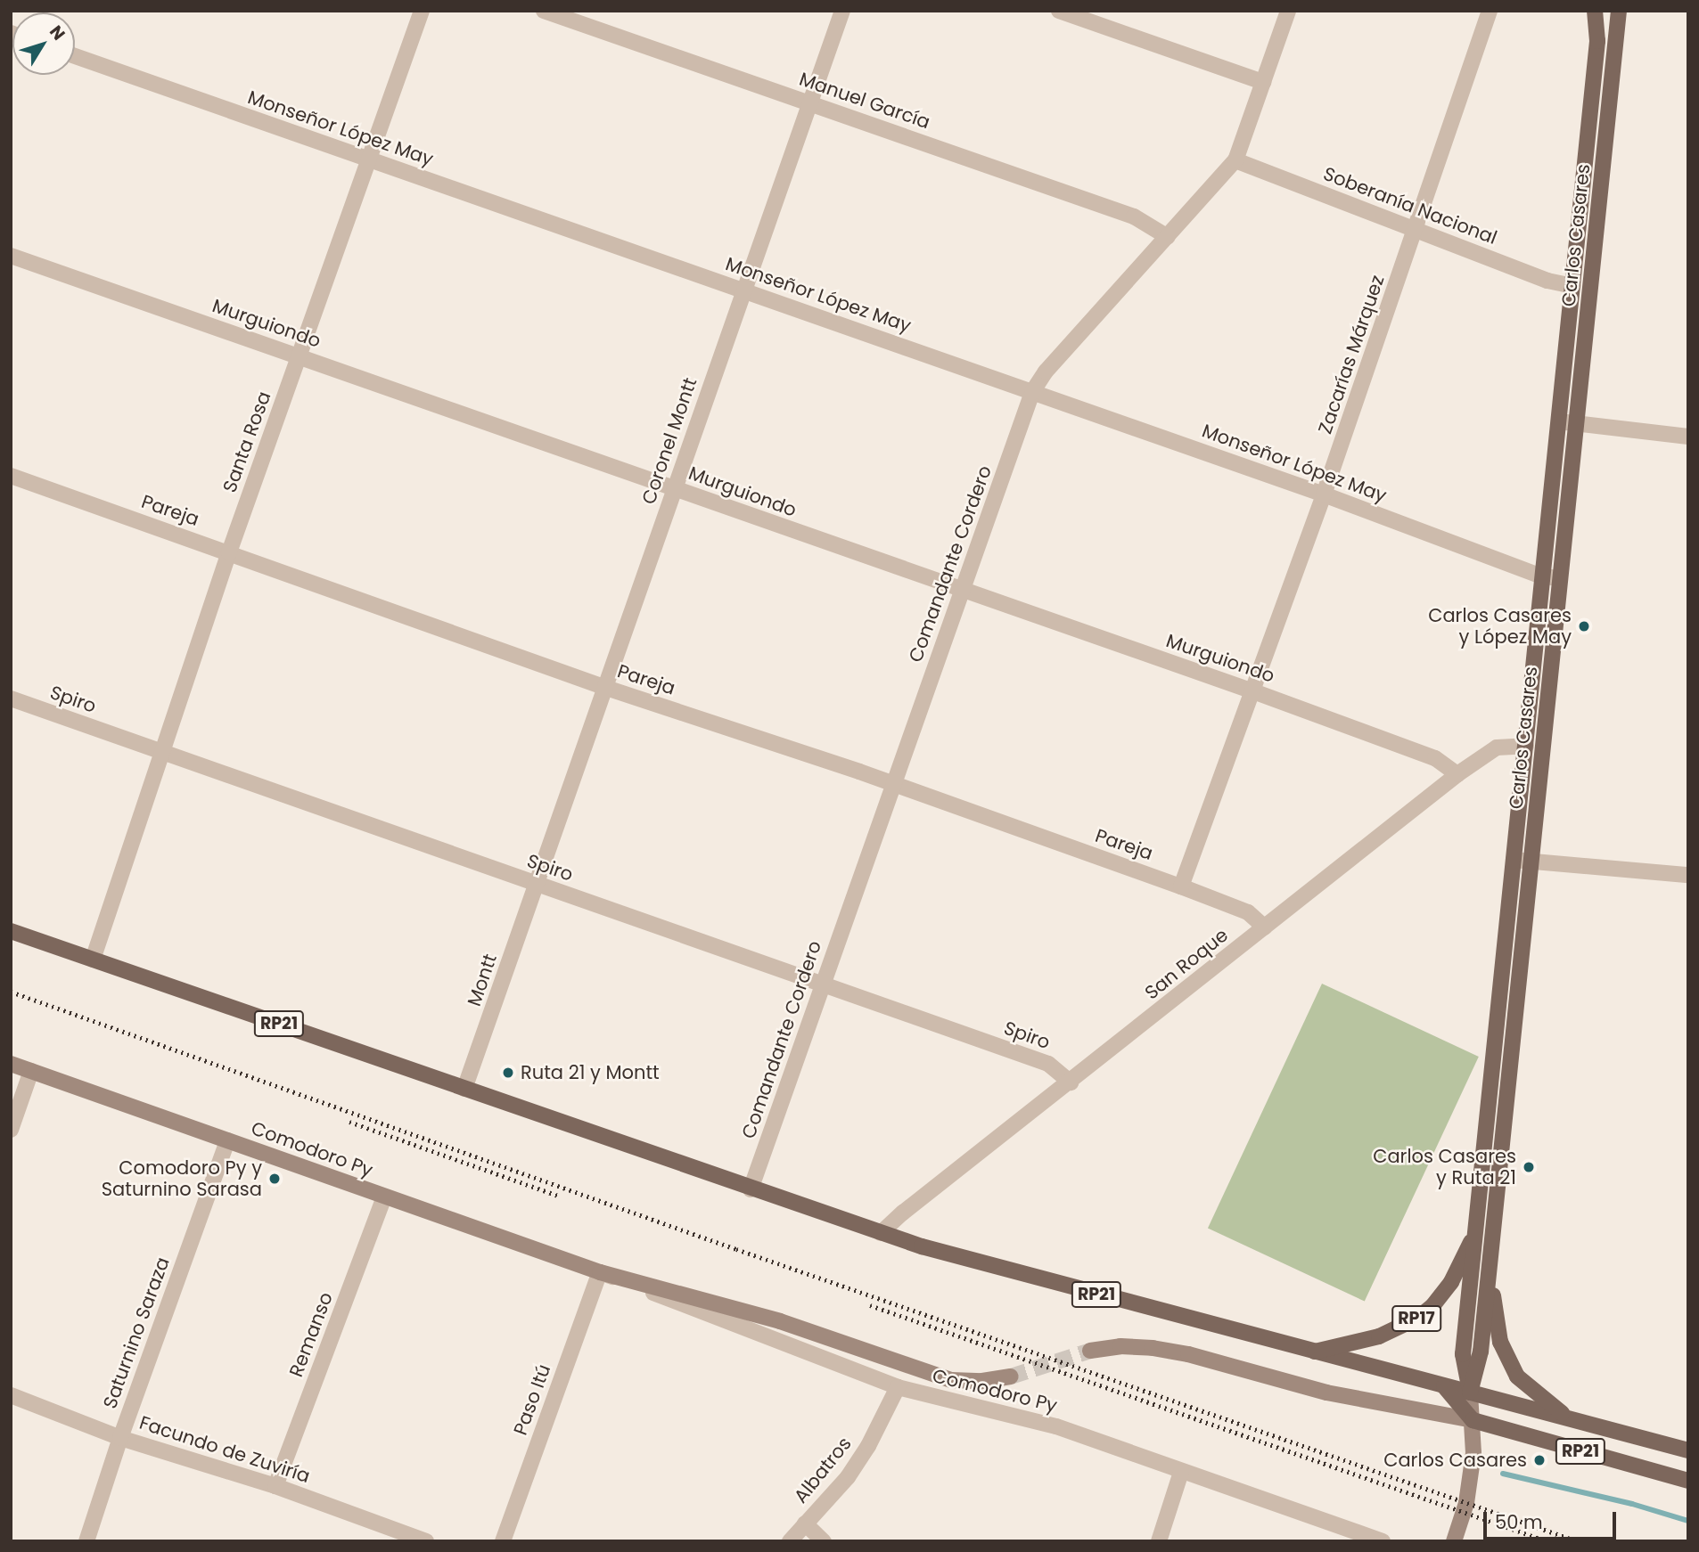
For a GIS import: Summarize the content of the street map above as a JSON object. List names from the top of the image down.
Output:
{
  "streets": {
    "main road": [
      "Carlos Casares",
      "RP21",
      "Comodoro Py",
      "RP17"
    ],
    "street": [
      "Manuel García",
      "Monseñor López May",
      "Soberanía Nacional",
      "Murguiondo",
      "Zacarías Márquez",
      "Coronel Montt",
      "Santa Rosa",
      "Pareja",
      "Comandante Cordero",
      "Spiro",
      "San Roque",
      "Montt",
      "Saturnino Saraza",
      "Remanso",
      "Paso Itú",
      "Facundo de Zuviría",
      "Albatros"
    ]
  },
  "crossings": [
    ["Manuel García", "Coronel Montt"],
    ["Manuel García", "Comandante Cordero"],
    ["Monseñor López May", "Carlos Casares"],
    ["Monseñor López May", "Zacarías Márquez"],
    ["Monseñor López May", "Coronel Montt"],
    ["Monseñor López May", "Santa Rosa"],
    ["Monseñor López May", "Comandante Cordero"],
    ["Soberanía Nacional", "Carlos Casares"],
    ["Soberanía Nacional", "Zacarías Márquez"],
    ["Soberanía Nacional", "Comandante Cordero"],
    ["Carlos Casares", "San Roque"],
    ["Carlos Casares", "RP21"],
    ["Carlos Casares", "RP17"],
    ["Murguiondo", "Zacarías Márquez"],
    ["Murguiondo", "Coronel Montt"],
    ["Murguiondo", "Santa Rosa"],
    ["Murguiondo", "Comandante Cordero"],
    ["Murguiondo", "San Roque"],
    ["Zacarías Márquez", "Pareja"],
    ["Coronel Montt", "Pareja"],
    ["Coronel Montt", "Spiro"],
    ["Coronel Montt", "Montt"],
    ["Santa Rosa", "Pareja"],
    ["Santa Rosa", "Spiro"],
    ["Santa Rosa", "RP21"],
    ["Pareja", "Comandante Cordero"],
    ["Pareja", "San Roque"],
    ["Comandante Cordero", "Spiro"],
    ["Comandante Cordero", "RP21"],
    ["Spiro", "San Roque"],
    ["Spiro", "Montt"],
    ["San Roque", "RP21"],
    ["Montt", "RP21"],
    ["RP21", "RP17"],
    ["Comodoro Py", "Saturnino Saraza"],
    ["Comodoro Py", "Remanso"],
    ["Comodoro Py", "Paso Itú"],
    ["Comodoro Py", "Albatros"],
    ["Saturnino Saraza", "Facundo de Zuviría"],
    ["Remanso", "Facundo de Zuviría"]
  ],
  "places": [
    "Carlos Casares y López May",
    "Ruta 21 y Montt",
    "Carlos Casares y Ruta 21",
    "Comodoro Py y Saturnino Sarasa",
    "Carlos Casares"
  ],
  "scale_bar": "50 m",
  "north": "top right"
}
